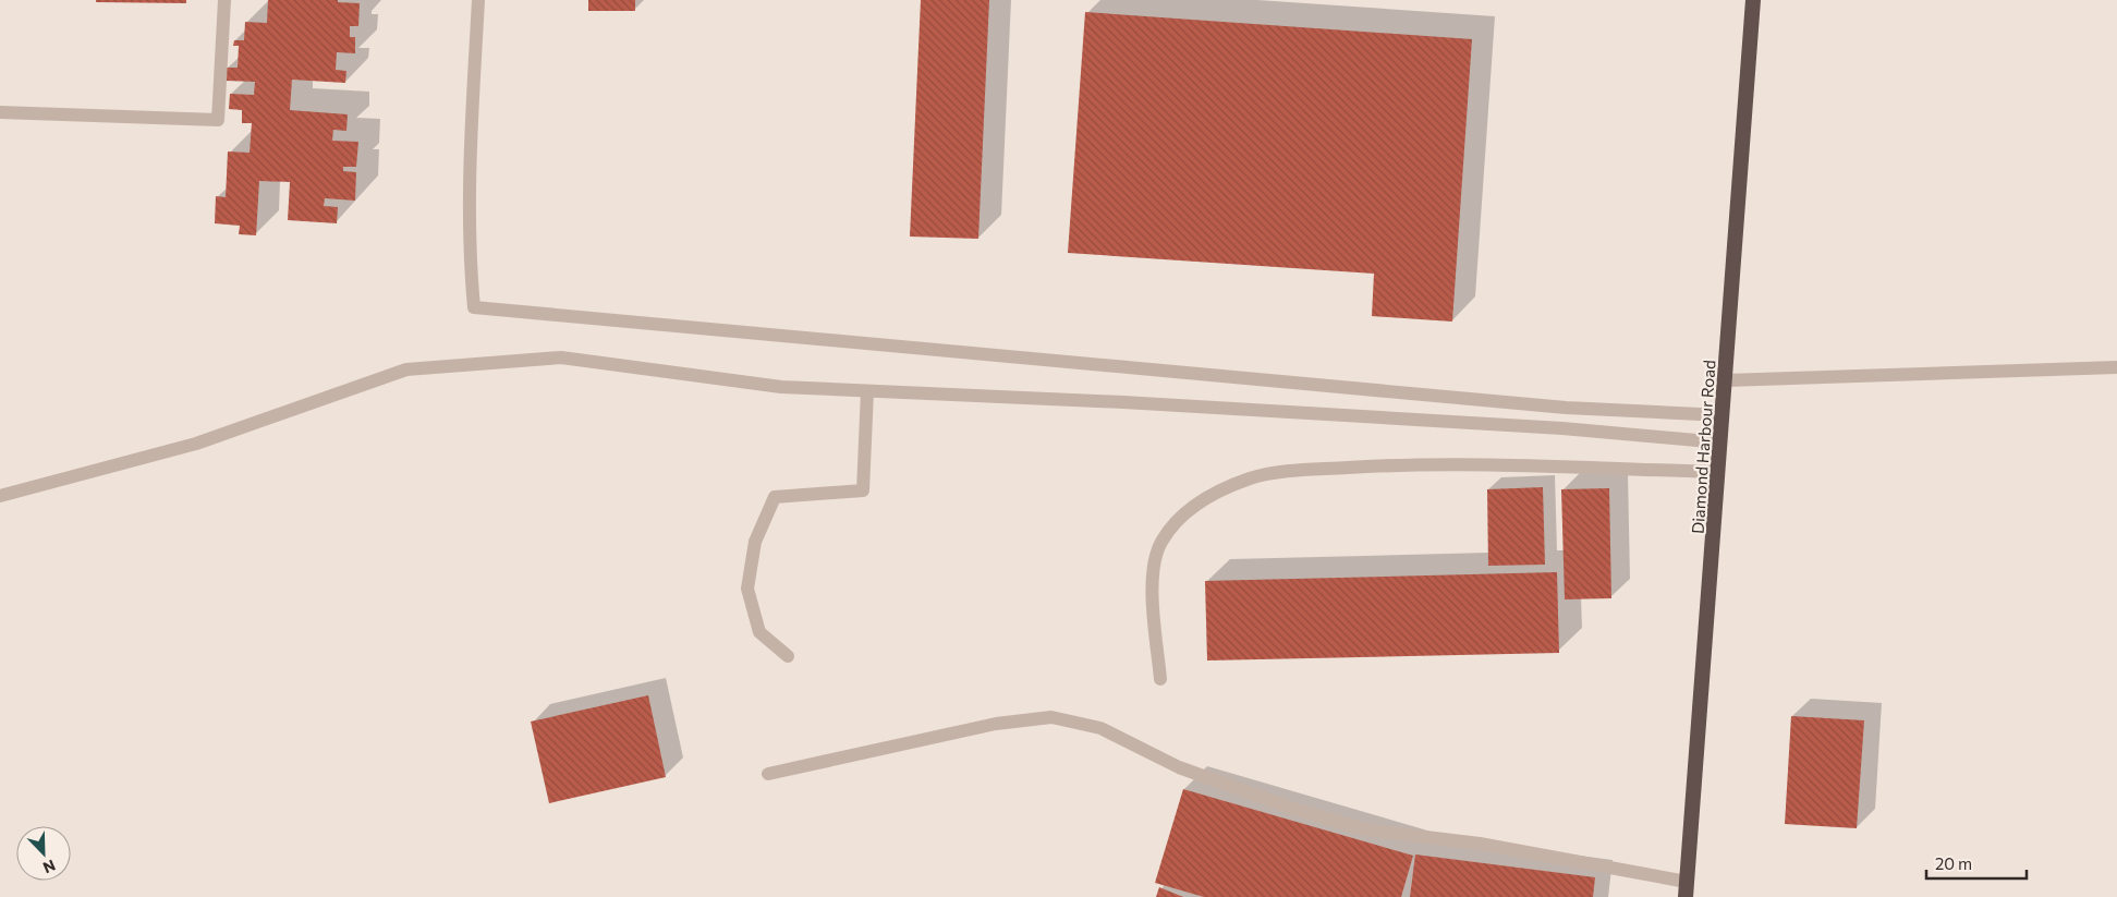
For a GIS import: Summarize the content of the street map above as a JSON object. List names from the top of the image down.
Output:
{
  "streets": {
    "highway": ["Diamond Harbour Road"]
  },
  "scale_bar": "20 m",
  "north": "bottom right"
}
